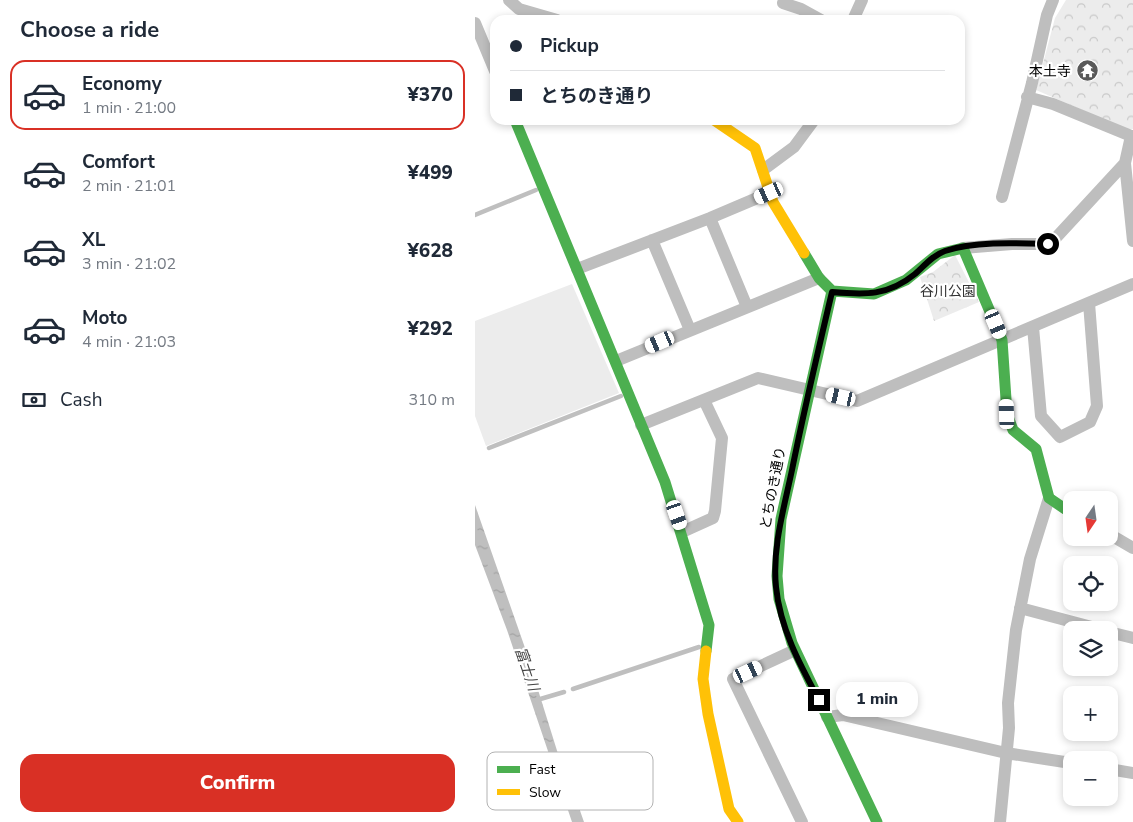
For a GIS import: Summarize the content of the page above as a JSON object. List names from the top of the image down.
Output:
{
  "streets": {
    "street": ["とちのき通り"]
  },
  "water": ["富士川"],
  "parks": ["谷川公園"],
  "places": {
    "temple": ["本土寺"]
  },
  "legend": ["Fast", "Slow"],
  "north": "bottom",
  "page": {
    "heading": "Choose a ride",
    "banner": ["Pickup", "とちのき通り"],
    "list": [
      {
        "name": "Economy",
        "note": "1 min · 21:00",
        "value": "¥370"
      },
      {
        "name": "Comfort",
        "note": "2 min · 21:01",
        "value": "¥499"
      },
      {
        "name": "XL",
        "note": "3 min · 21:02",
        "value": "¥628"
      },
      {
        "name": "Moto",
        "note": "4 min · 21:03",
        "value": "¥292"
      }
    ],
    "pay": ["Cash", "310 m"],
    "map_buttons": ["+", "−"],
    "bubble": "1 min",
    "buttons": "Confirm"
  }
}
